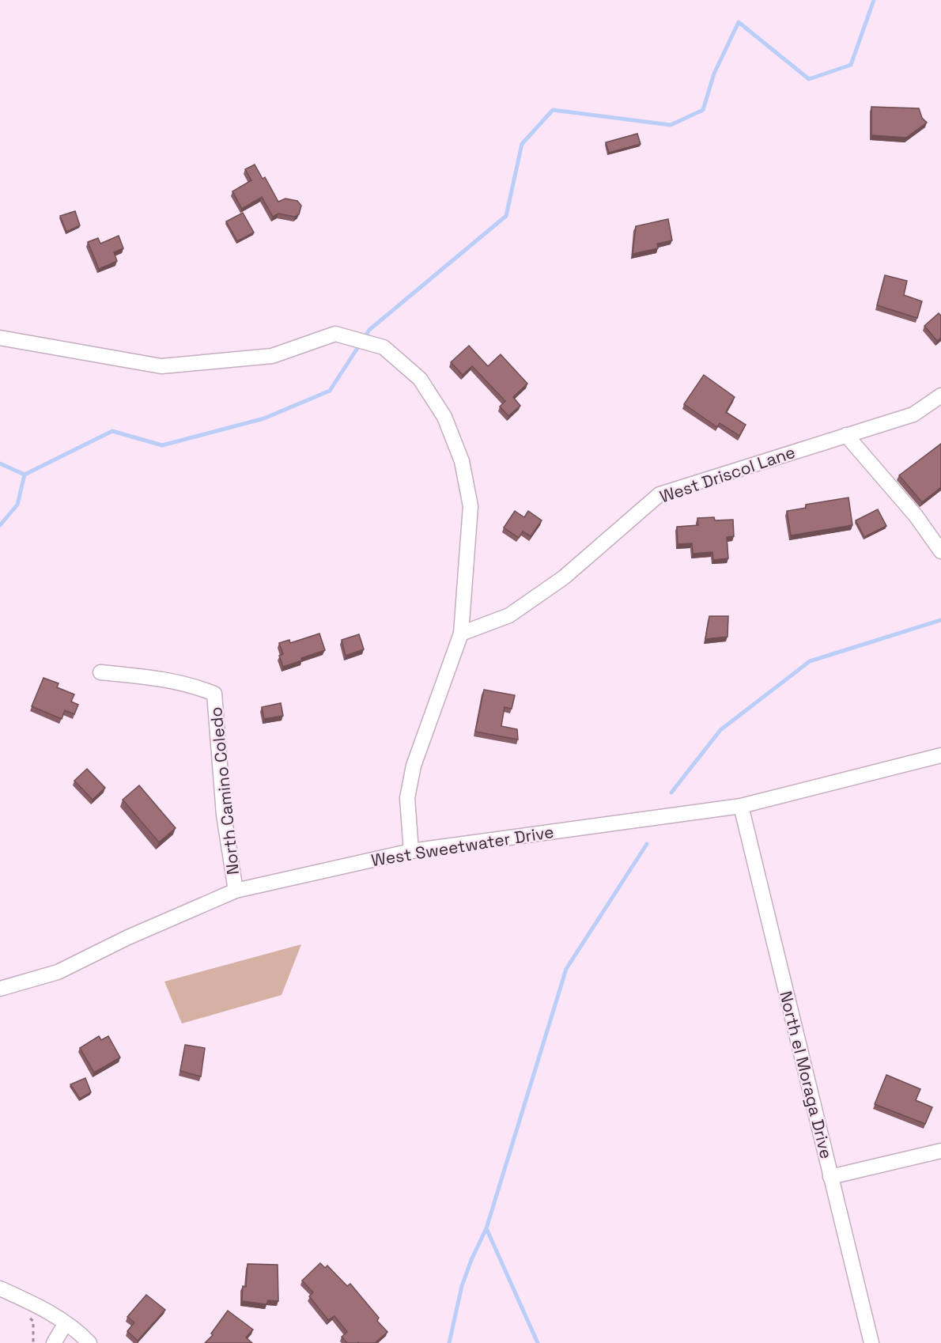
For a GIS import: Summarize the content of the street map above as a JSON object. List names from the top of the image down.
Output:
{
  "streets": {
    "street": [
      "West Driscol Lane",
      "North Camino Coledo",
      "West Sweetwater Drive",
      "North el Moraga Drive"
    ]
  },
  "crossings": [
    ["North Camino Coledo", "West Sweetwater Drive"],
    ["West Sweetwater Drive", "North el Moraga Drive"]
  ]
}
